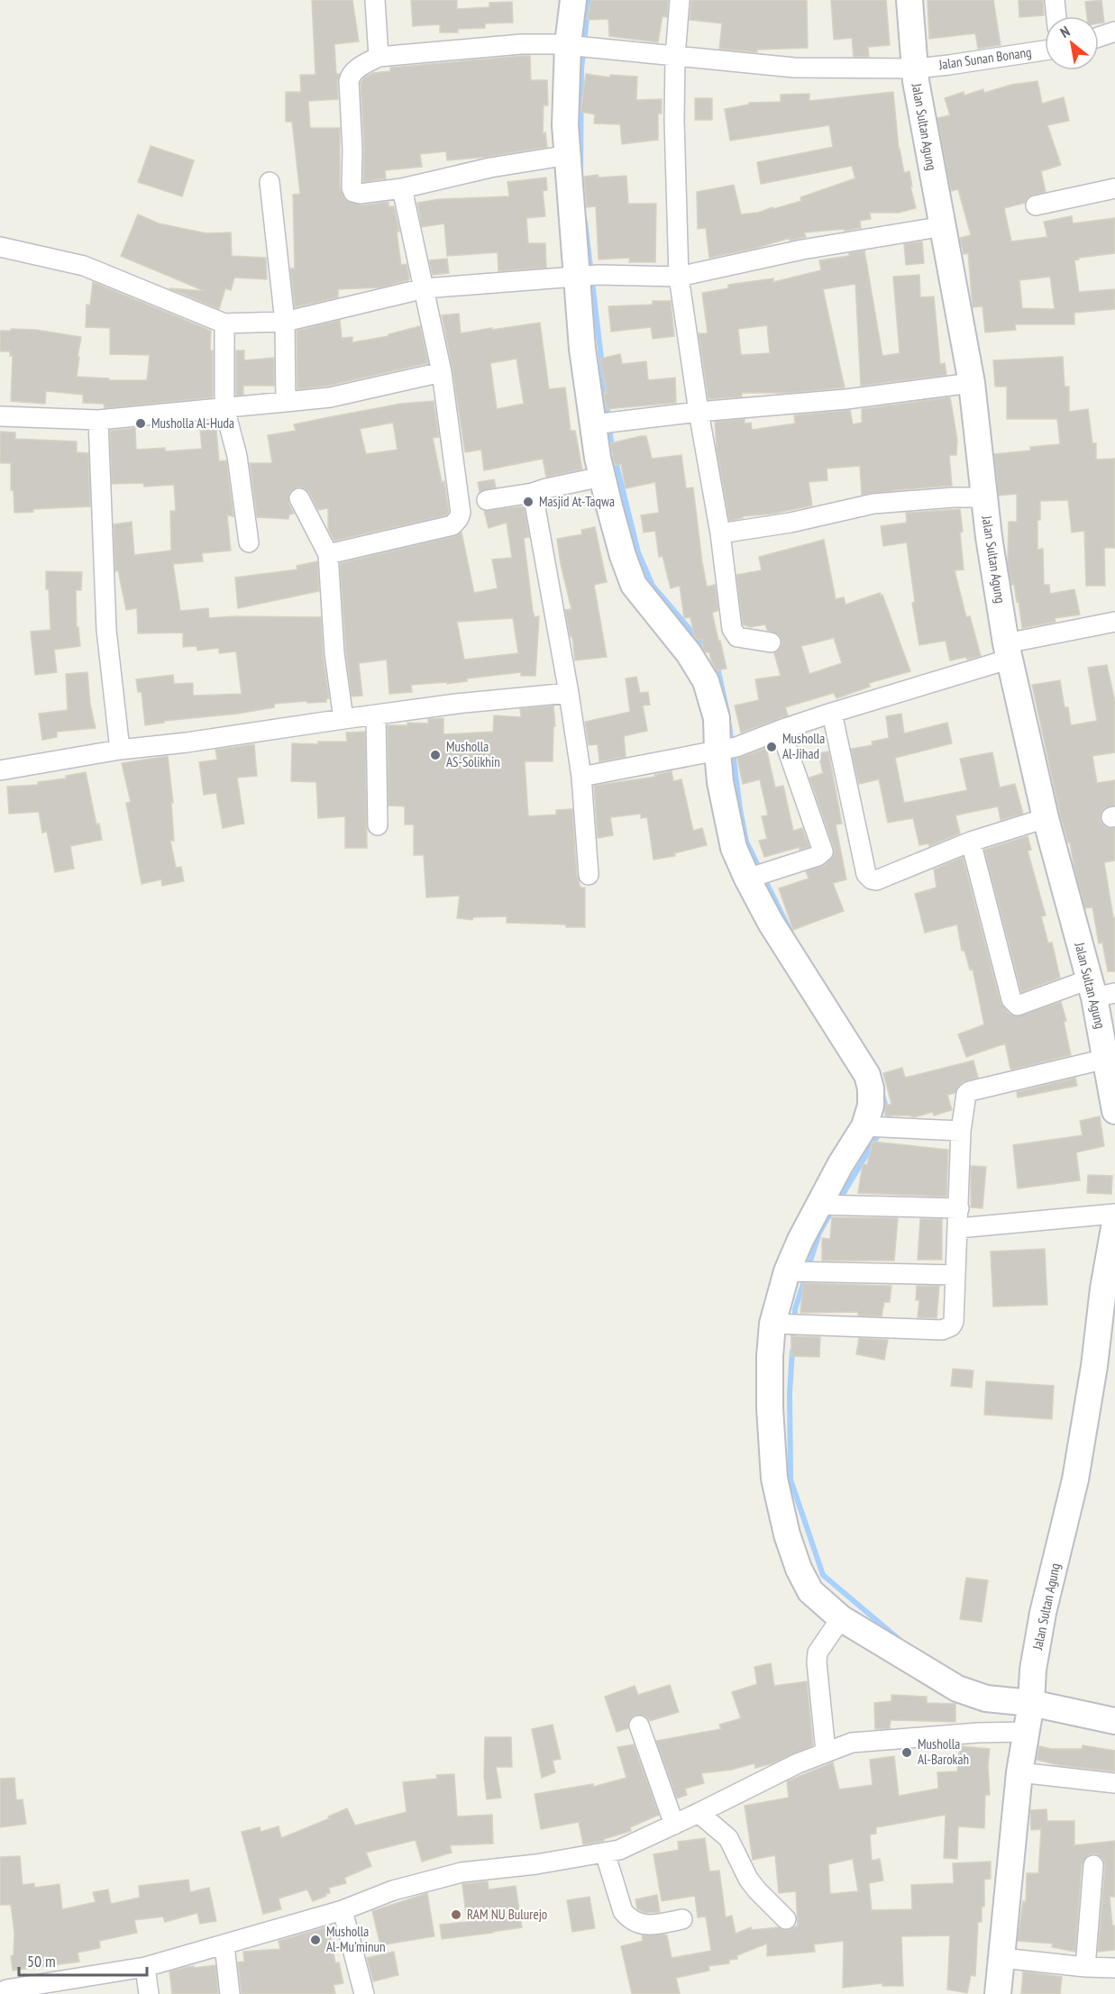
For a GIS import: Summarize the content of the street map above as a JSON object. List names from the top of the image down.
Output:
{
  "streets": {
    "street": ["Jalan Sunan Bonang", "Jalan Sultan Agung"]
  },
  "crossings": [
    ["Jalan Sunan Bonang", "Jalan Sultan Agung"]
  ],
  "places": [
    "Musholla Al-Huda",
    "Masjid At-Taqwa",
    "Musholla Al-Jihad",
    "Musholla AS-Solikhin",
    "Musholla Al-Barokah",
    "RAM NU Bulurejo",
    "Musholla Al-Mu'minun"
  ],
  "scale_bar": "50 m",
  "north": "top left"
}
